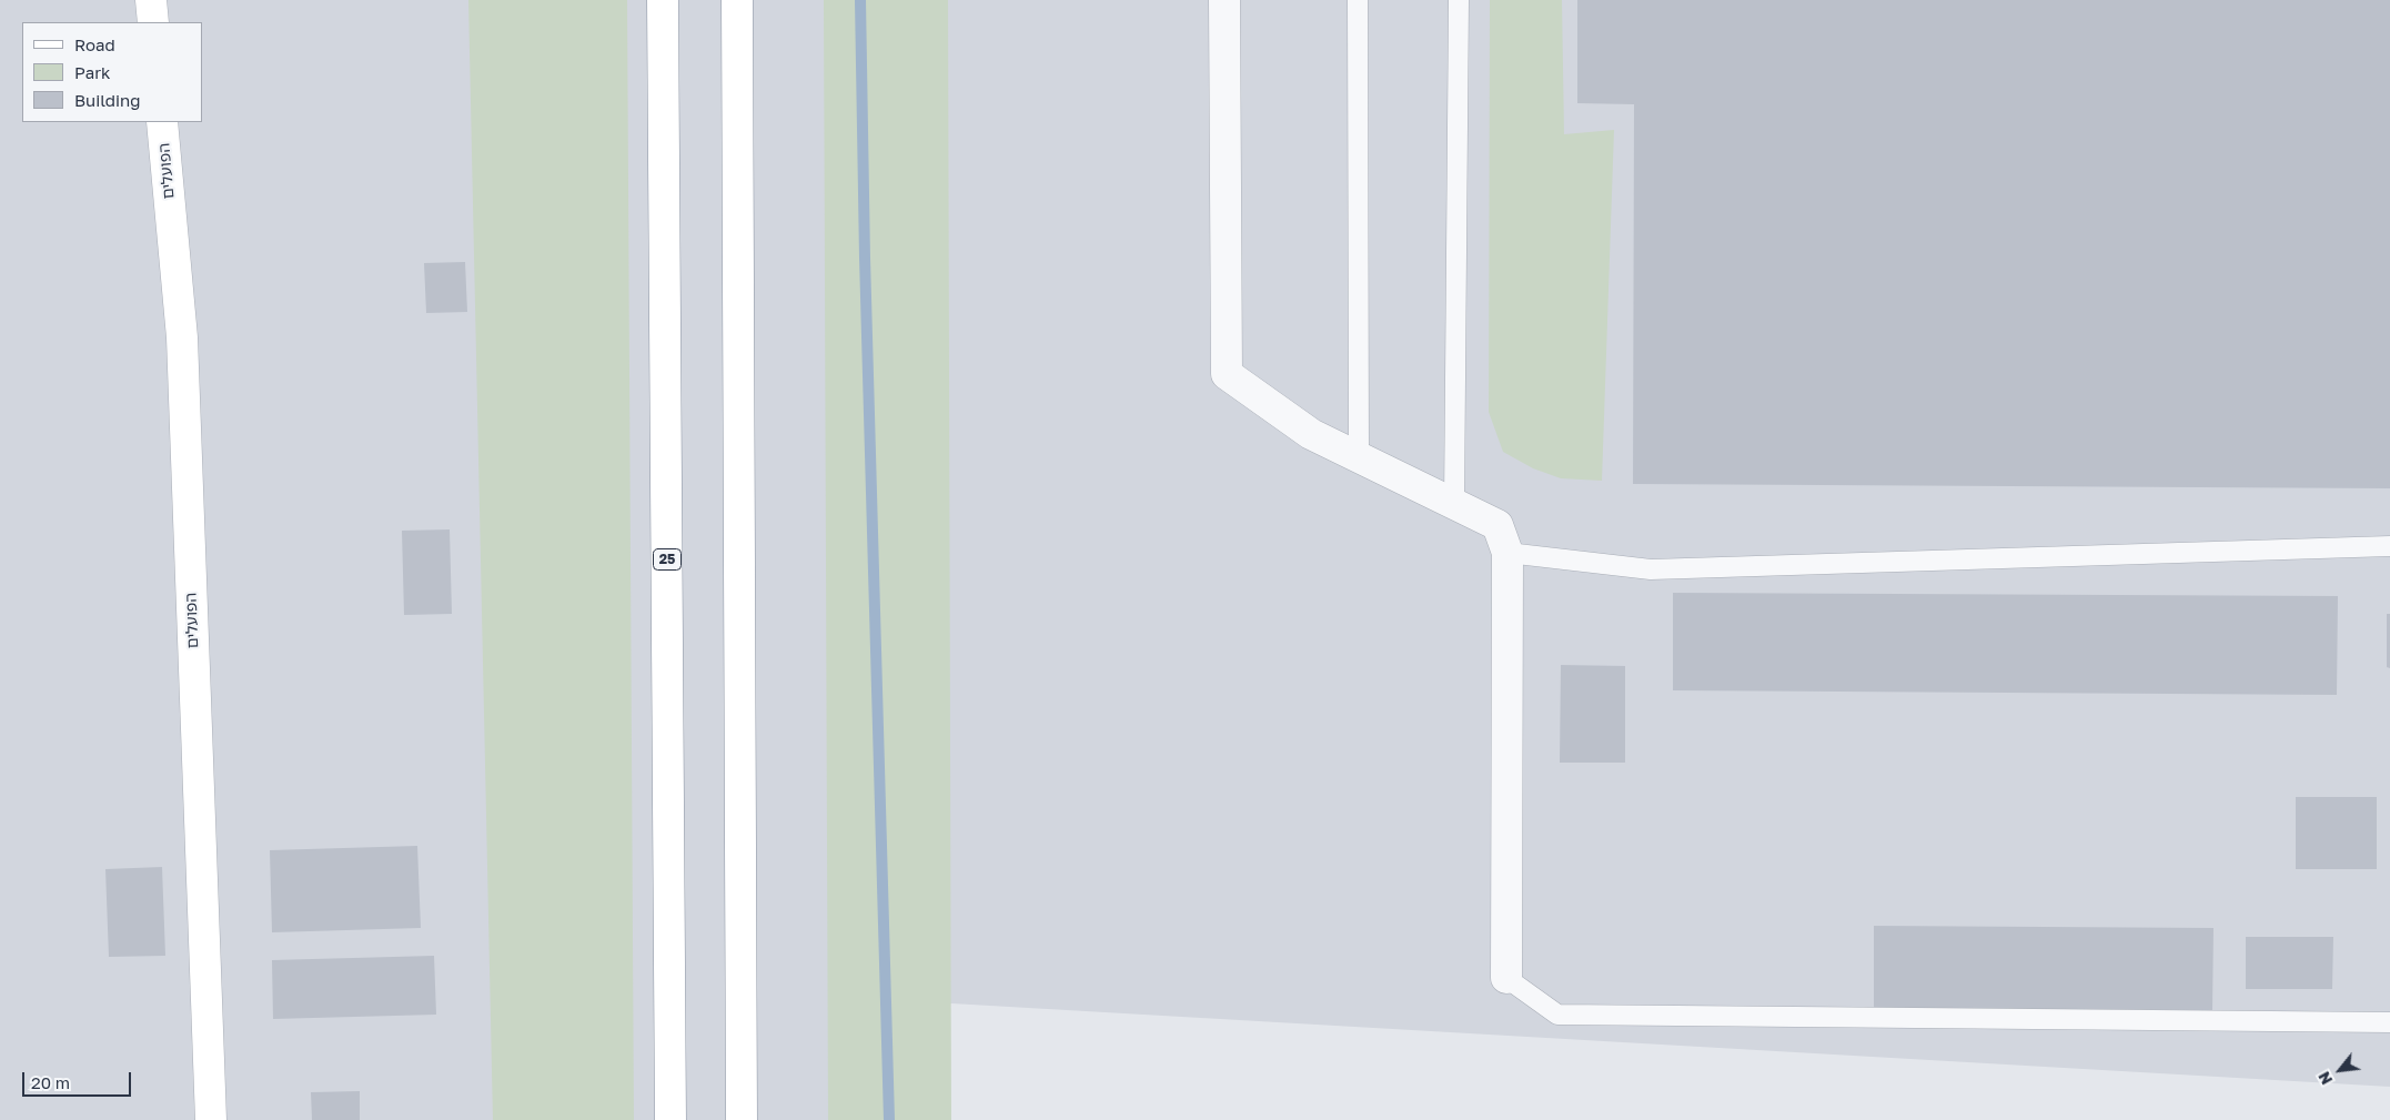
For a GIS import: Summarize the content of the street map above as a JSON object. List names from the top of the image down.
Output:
{
  "streets": {
    "main road": ["הפועלים", "25"]
  },
  "legend": ["Road", "Park", "Building"],
  "scale_bar": "20 m",
  "north": "bottom left"
}
